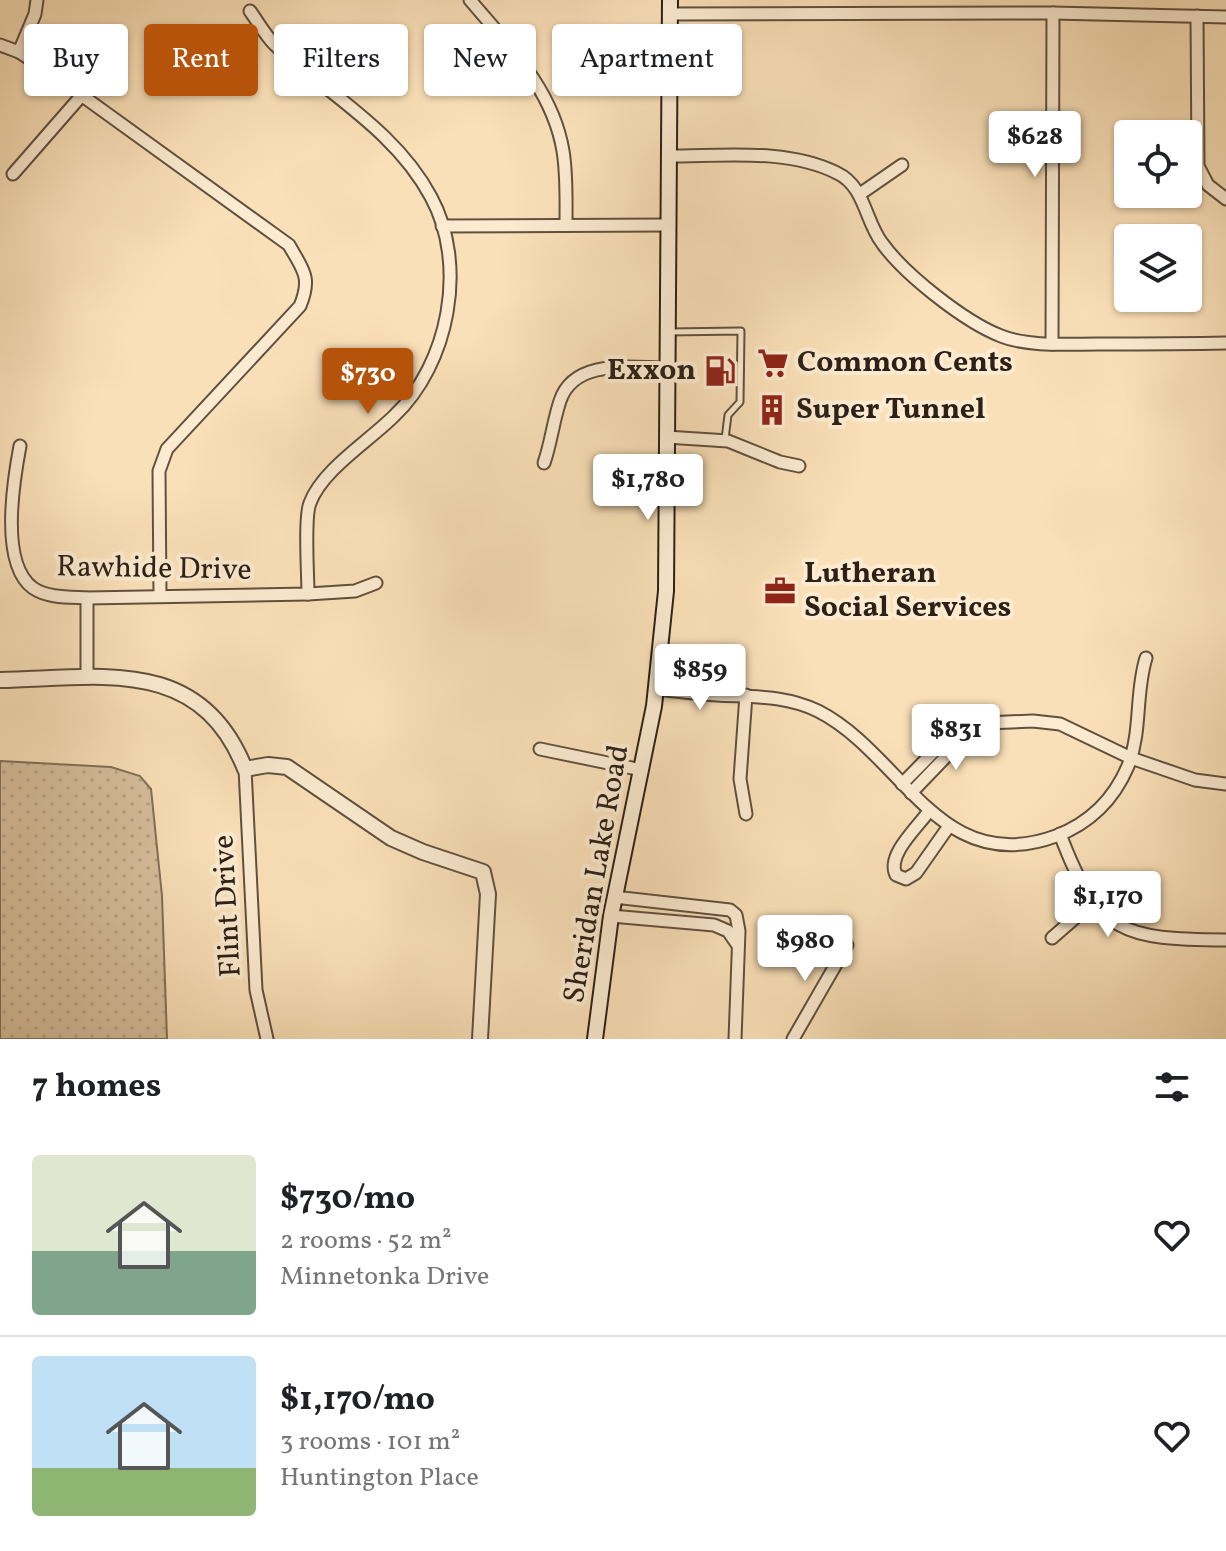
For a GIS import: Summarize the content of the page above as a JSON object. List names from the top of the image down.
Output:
{
  "streets": {
    "main road": ["Sheridan Lake Road"],
    "street": ["Rawhide Drive", "Flint Drive"]
  },
  "places": {
    "supermarket": ["Common Cents"],
    "fuel station": ["Exxon"],
    "building": ["Super Tunnel"],
    "office": ["Lutheran Social Services"]
  },
  "page": {
    "chip": [
      "Buy",
      "Rent",
      "Filters",
      "New",
      "Apartment"
    ],
    "price": [
      "$628",
      "$730",
      "$1,780",
      "$859",
      "$831",
      "$1,170",
      "$980"
    ],
    "heading": "7 homes",
    "list": [
      {
        "name": "$730/mo",
        "note": "2 rooms · 52 m² · Minnetonka Drive"
      },
      {
        "name": "$1,170/mo",
        "note": "3 rooms · 101 m² · Huntington Place"
      }
    ]
  }
}
